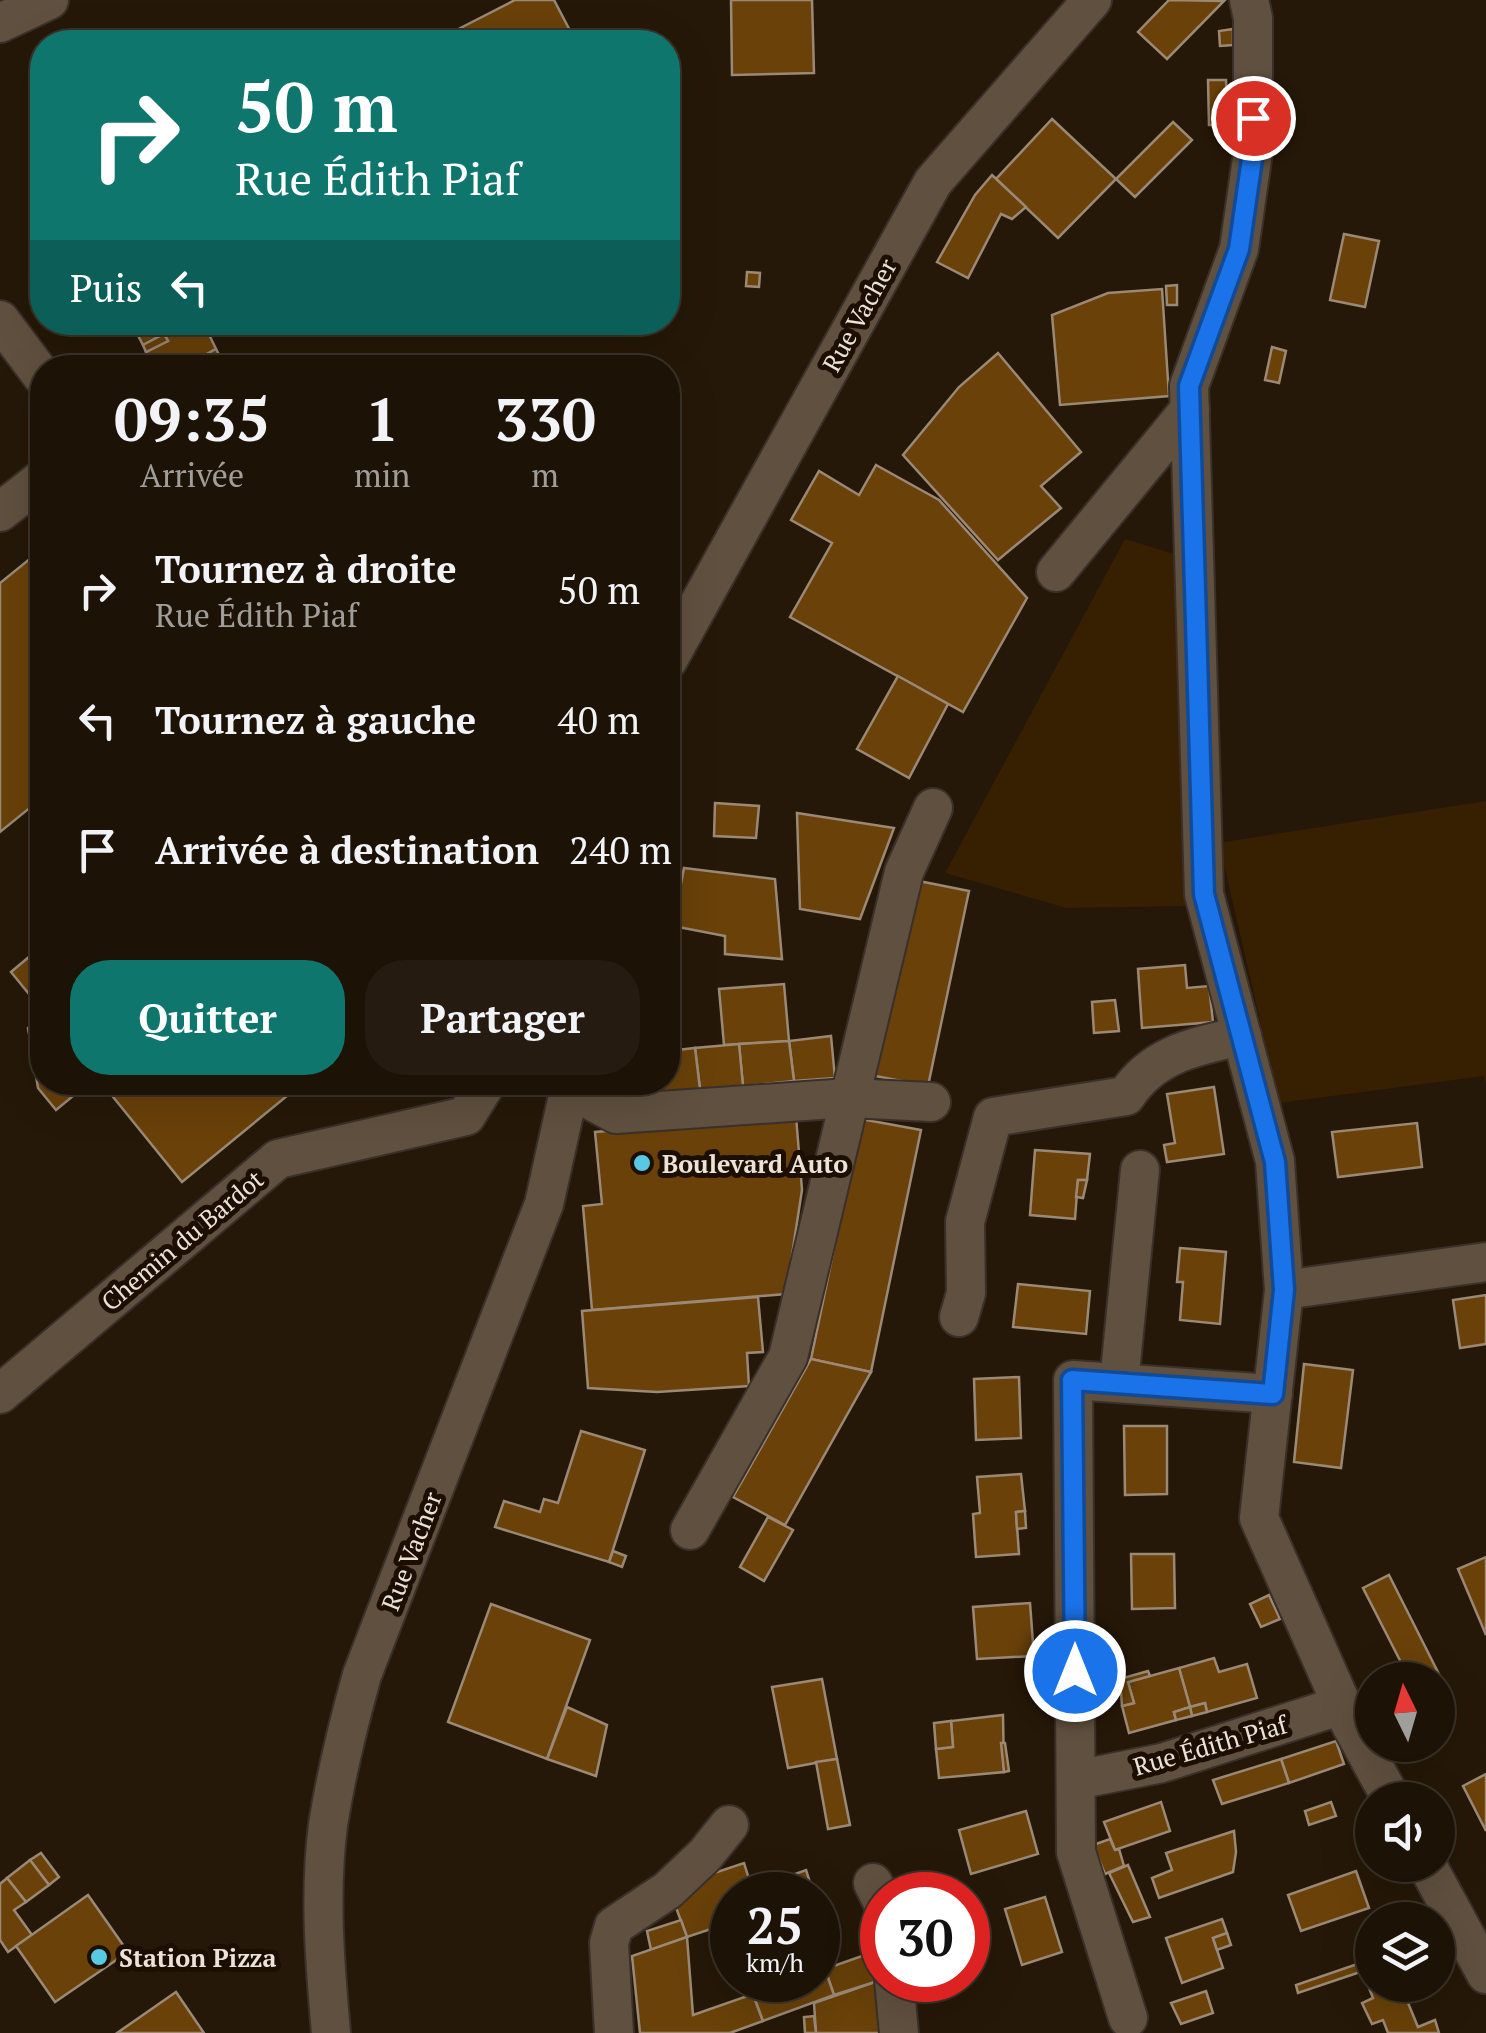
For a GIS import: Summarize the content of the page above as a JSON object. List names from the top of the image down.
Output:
{
  "streets": {
    "street": ["Rue Vacher", "Chemin du Bardot", "Rue Édith Piaf"]
  },
  "places": ["Boulevard Auto", "Station Pizza"],
  "north": "top",
  "page": {
    "turn": ["50 m", "Rue Édith Piaf"],
    "then": "Puis",
    "eta": [
      "09:35",
      "Arrivée",
      "1",
      "min",
      "330",
      "m"
    ],
    "list": [
      {
        "name": "Tournez à droite",
        "note": "Rue Édith Piaf",
        "value": "50 m"
      },
      {
        "name": "Tournez à gauche",
        "value": "40 m"
      },
      {
        "name": "Arrivée à destination",
        "value": "240 m"
      }
    ],
    "buttons": ["Quitter", "Partager"],
    "speed": "25 km/h",
    "limit": "30"
  }
}
